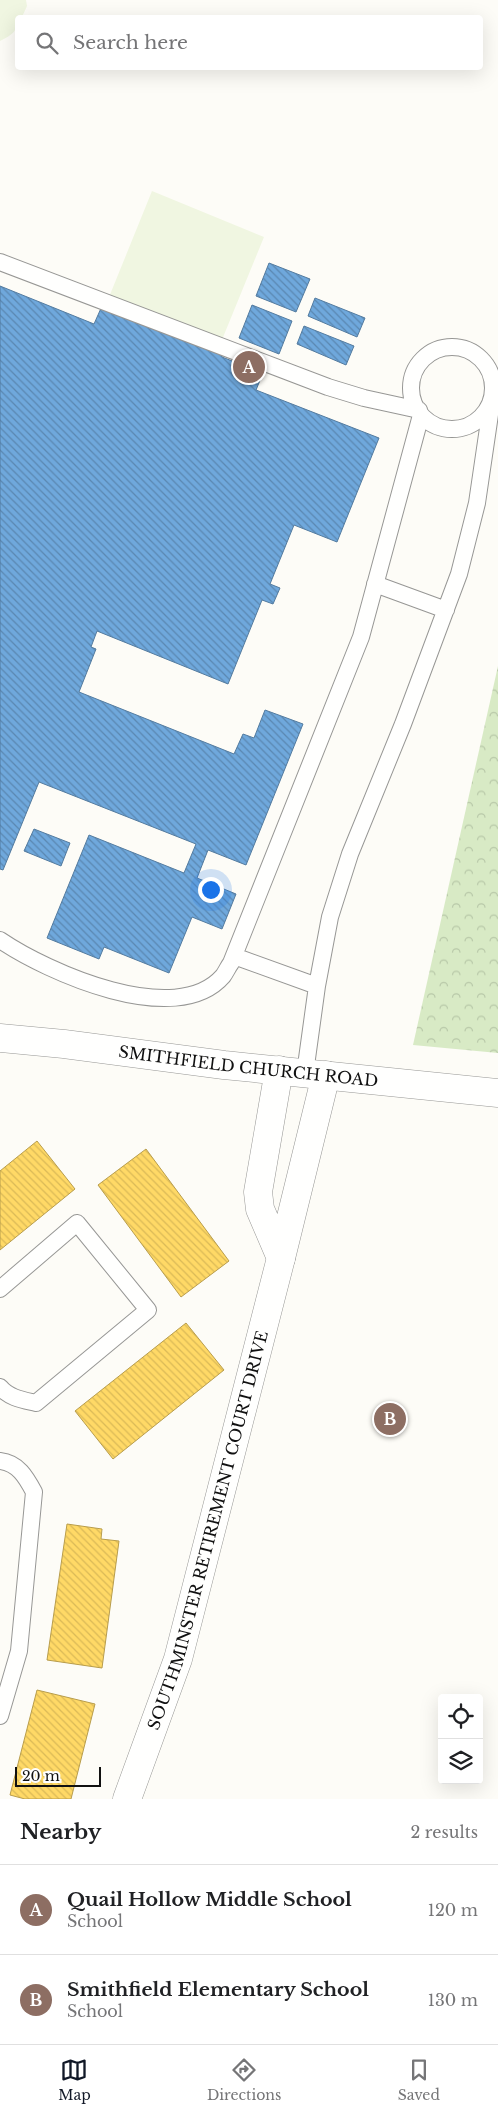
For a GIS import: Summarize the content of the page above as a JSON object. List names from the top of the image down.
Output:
{
  "streets": {
    "street": ["SMITHFIELD CHURCH ROAD", "SOUTHMINSTER RETIREMENT COURT DRIVE"]
  },
  "crossings": [
    ["SMITHFIELD CHURCH ROAD", "SOUTHMINSTER RETIREMENT COURT DRIVE"]
  ],
  "scale_bar": "20 m",
  "page": {
    "search": "Search here",
    "pins": ["A", "B"],
    "scale": "20 m",
    "heading": ["Nearby", "2 results"],
    "list": [
      {
        "mark": "A",
        "name": "Quail Hollow Middle School",
        "note": "School",
        "value": "120 m"
      },
      {
        "mark": "B",
        "name": "Smithfield Elementary School",
        "note": "School",
        "value": "130 m"
      }
    ],
    "nav": ["Map", "Directions", "Saved"]
  }
}
